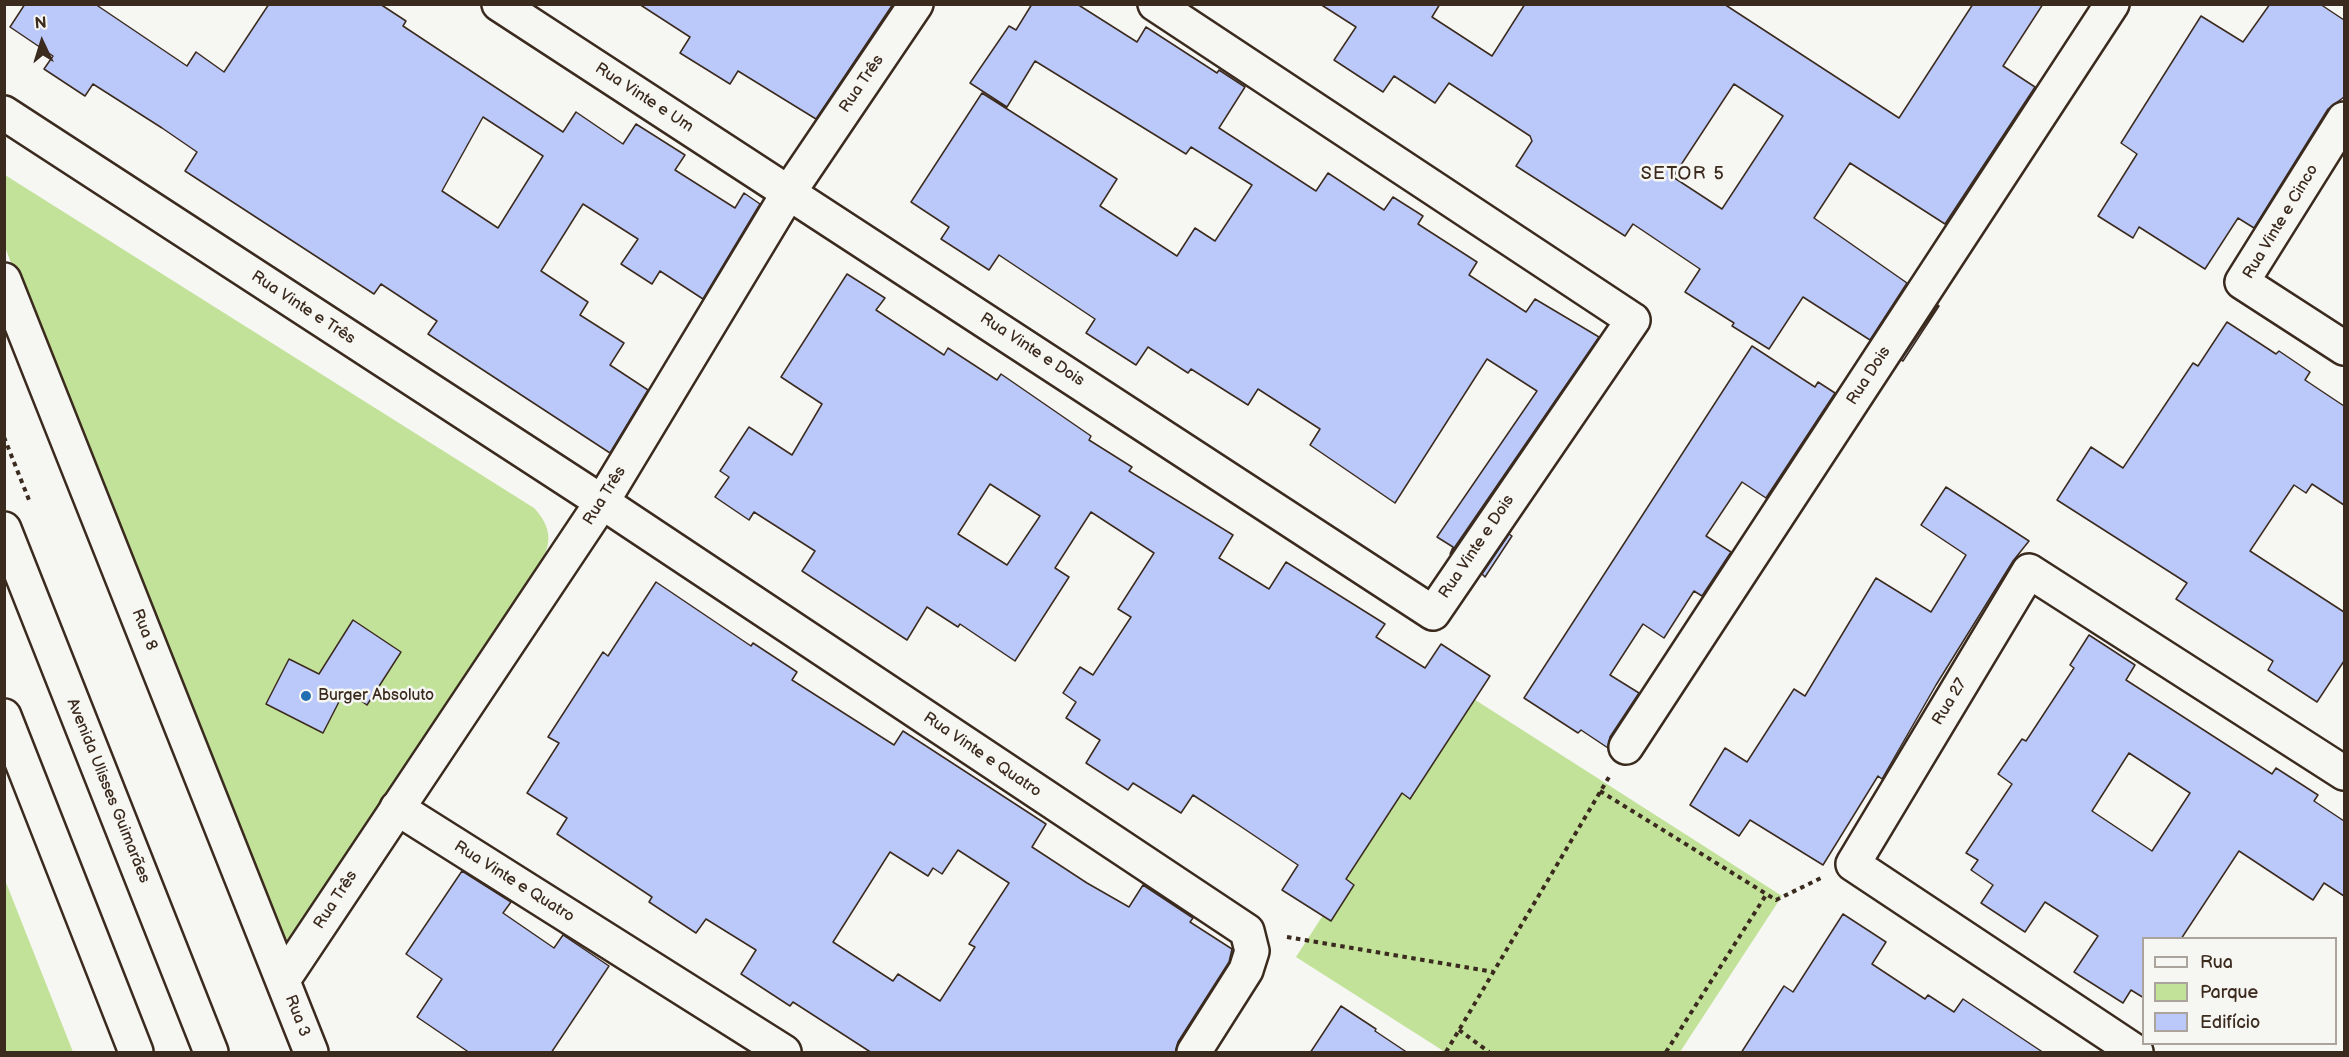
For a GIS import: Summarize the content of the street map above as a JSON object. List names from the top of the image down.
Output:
{
  "streets": {
    "street": [
      "Rua Três",
      "Rua Vinte e Um",
      "Rua Vinte e Cinco",
      "Rua Vinte e Três",
      "Rua Vinte e Dois",
      "Rua Dois",
      "Rua 8",
      "Rua 27",
      "Rua Vinte e Quatro",
      "Avenida Ulisses Guimarães",
      "Rua 3"
    ]
  },
  "crossings": [
    ["Rua Três", "Rua Vinte e Um"],
    ["Rua Três", "Rua Vinte e Três"],
    ["Rua Três", "Rua Vinte e Dois"],
    ["Rua Três", "Rua 8"],
    ["Rua Três", "Rua Vinte e Quatro"],
    ["Rua Três", "Rua 3"],
    ["Rua Vinte e Um", "Rua Vinte e Dois"],
    ["Rua Vinte e Três", "Rua Vinte e Quatro"],
    ["Rua 8", "Rua 3"]
  ],
  "districts": ["SETOR 5"],
  "places": ["Burger Absoluto"],
  "legend": ["Rua", "Parque", "Edifício"],
  "north": "top"
}
